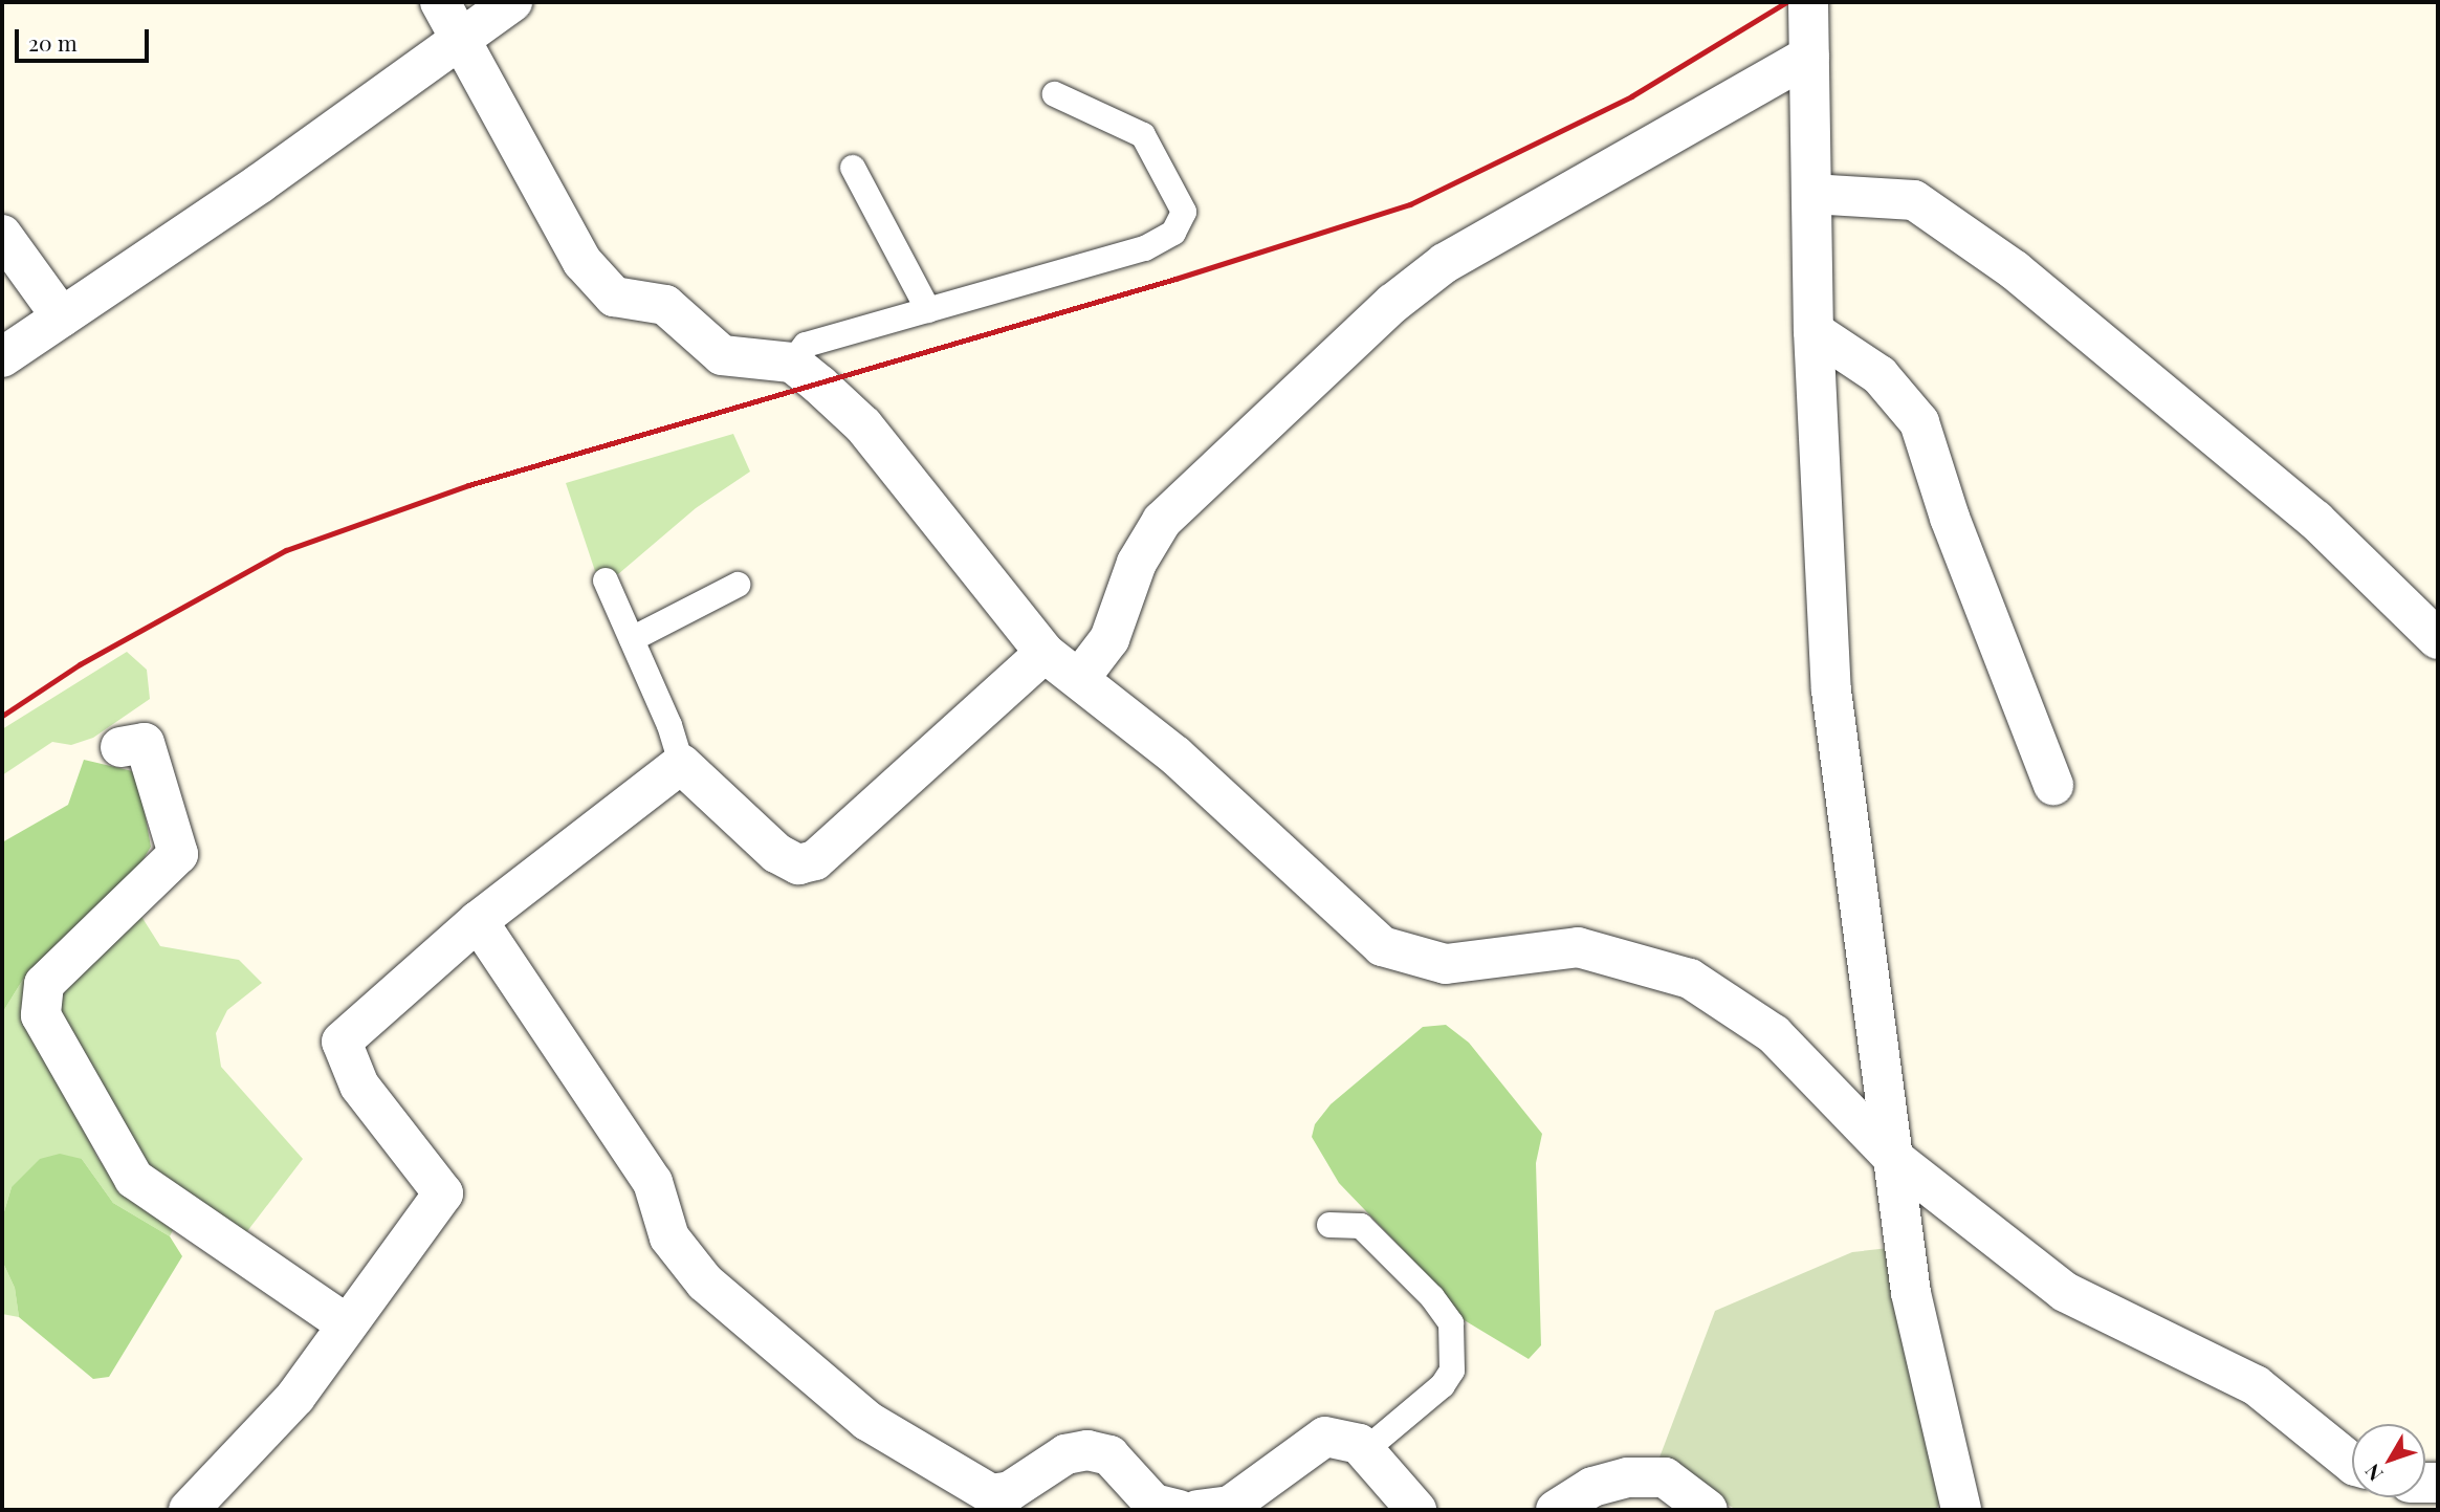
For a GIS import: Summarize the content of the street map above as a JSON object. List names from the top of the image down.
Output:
{
  "scale_bar": "20 m",
  "north": "bottom left"
}
